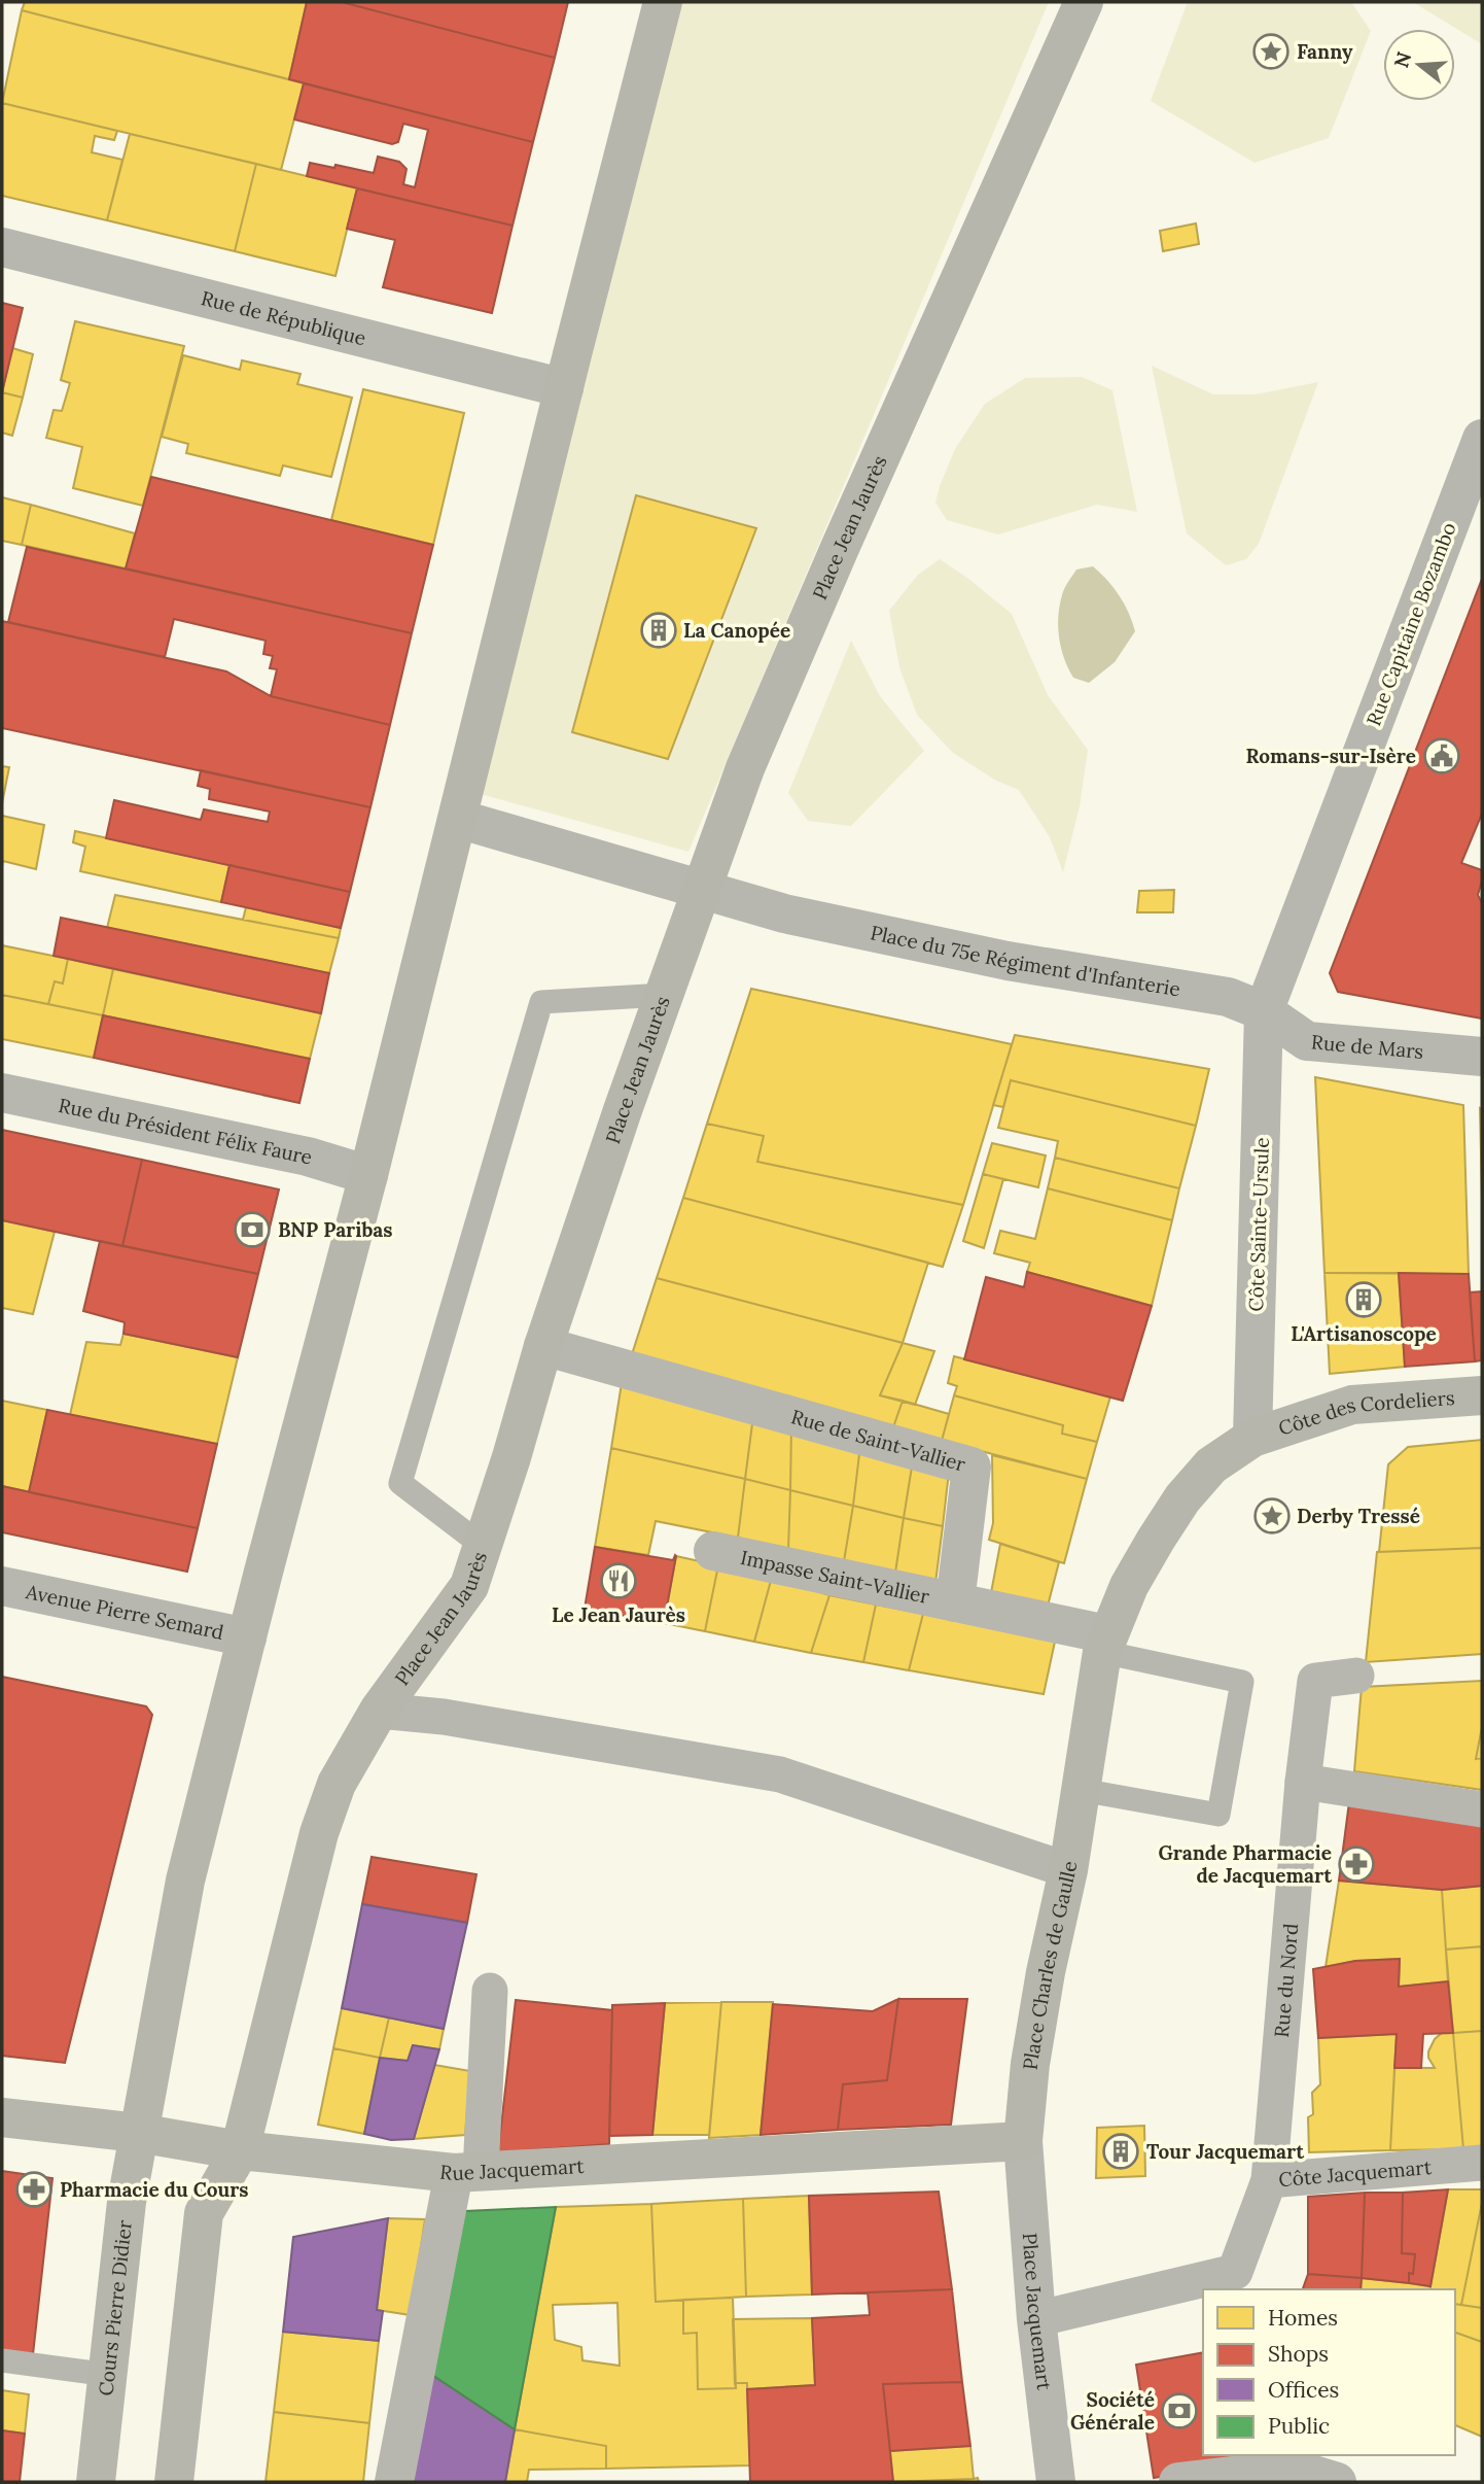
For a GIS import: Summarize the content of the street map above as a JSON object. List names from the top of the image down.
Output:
{
  "streets": {
    "main road": [
      "Place Jean Jaurès",
      "Côte des Cordeliers",
      "Place Charles de Gaulle",
      "Rue Jacquemart",
      "Cours Pierre Didier"
    ],
    "street": [
      "Rue de République",
      "Rue Capitaine Bozambo",
      "Place du 75e Régiment d'Infanterie",
      "Rue de Mars",
      "Rue du Président Félix Faure",
      "Côte Sainte-Ursule",
      "Rue de Saint-Vallier",
      "Impasse Saint-Vallier",
      "Avenue Pierre Semard",
      "Rue du Nord",
      "Côte Jacquemart",
      "Place Jacquemart"
    ]
  },
  "crossings": [
    ["Place Jean Jaurès", "Place du 75e Régiment d'Infanterie"],
    ["Place Jean Jaurès", "Rue de Saint-Vallier"],
    ["Place Jean Jaurès", "Rue Jacquemart"],
    ["Rue Capitaine Bozambo", "Place du 75e Régiment d'Infanterie"],
    ["Rue Capitaine Bozambo", "Rue de Mars"],
    ["Rue Capitaine Bozambo", "Côte Sainte-Ursule"],
    ["Place du 75e Régiment d'Infanterie", "Rue de Mars"],
    ["Place du 75e Régiment d'Infanterie", "Côte Sainte-Ursule"],
    ["Rue de Mars", "Côte Sainte-Ursule"],
    ["Côte Sainte-Ursule", "Côte des Cordeliers"],
    ["Côte Sainte-Ursule", "Place Charles de Gaulle"],
    ["Côte des Cordeliers", "Place Charles de Gaulle"],
    ["Rue de Saint-Vallier", "Impasse Saint-Vallier"],
    ["Place Charles de Gaulle", "Rue Jacquemart"],
    ["Place Charles de Gaulle", "Place Jacquemart"],
    ["Rue du Nord", "Côte Jacquemart"],
    ["Rue Jacquemart", "Cours Pierre Didier"],
    ["Rue Jacquemart", "Place Jacquemart"],
    ["Côte Jacquemart", "Place Jacquemart"]
  ],
  "places": {
    "place": ["Fanny", "Derby Tressé"],
    "building": ["La Canopée", "L'Artisanoscope", "Tour Jacquemart"],
    "public building": ["Romans-sur-Isère"],
    "bank": ["BNP Paribas", "Société Générale"],
    "restaurant": ["Le Jean Jaurès"],
    "pharmacy": ["Grande Pharmacie de Jacquemart", "Pharmacie du Cours"]
  },
  "legend": [
    "Homes",
    "Shops",
    "Offices",
    "Public"
  ],
  "north": "left"
}
